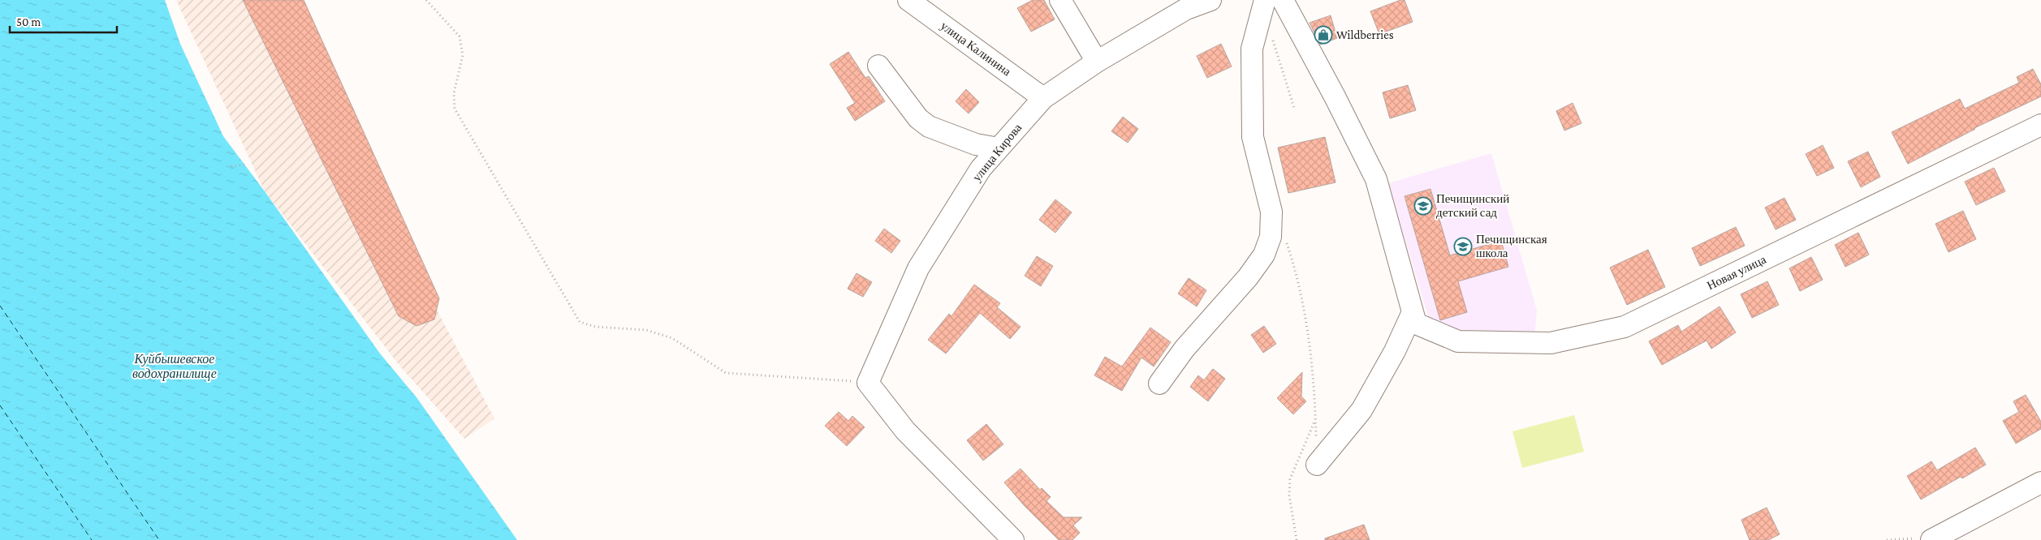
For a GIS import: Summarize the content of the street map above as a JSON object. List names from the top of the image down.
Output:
{
  "streets": {
    "street": ["улица Калинина", "улица Кирова", "Новая улица"]
  },
  "crossings": [
    ["улица Калинина", "улица Кирова"]
  ],
  "water": ["Куйбышевское водохранилище"],
  "places": {
    "shop": ["Wildberries"],
    "school or university": ["Печищинский детский сад", "Печищинская школа"]
  },
  "scale_bar": "50 m"
}
